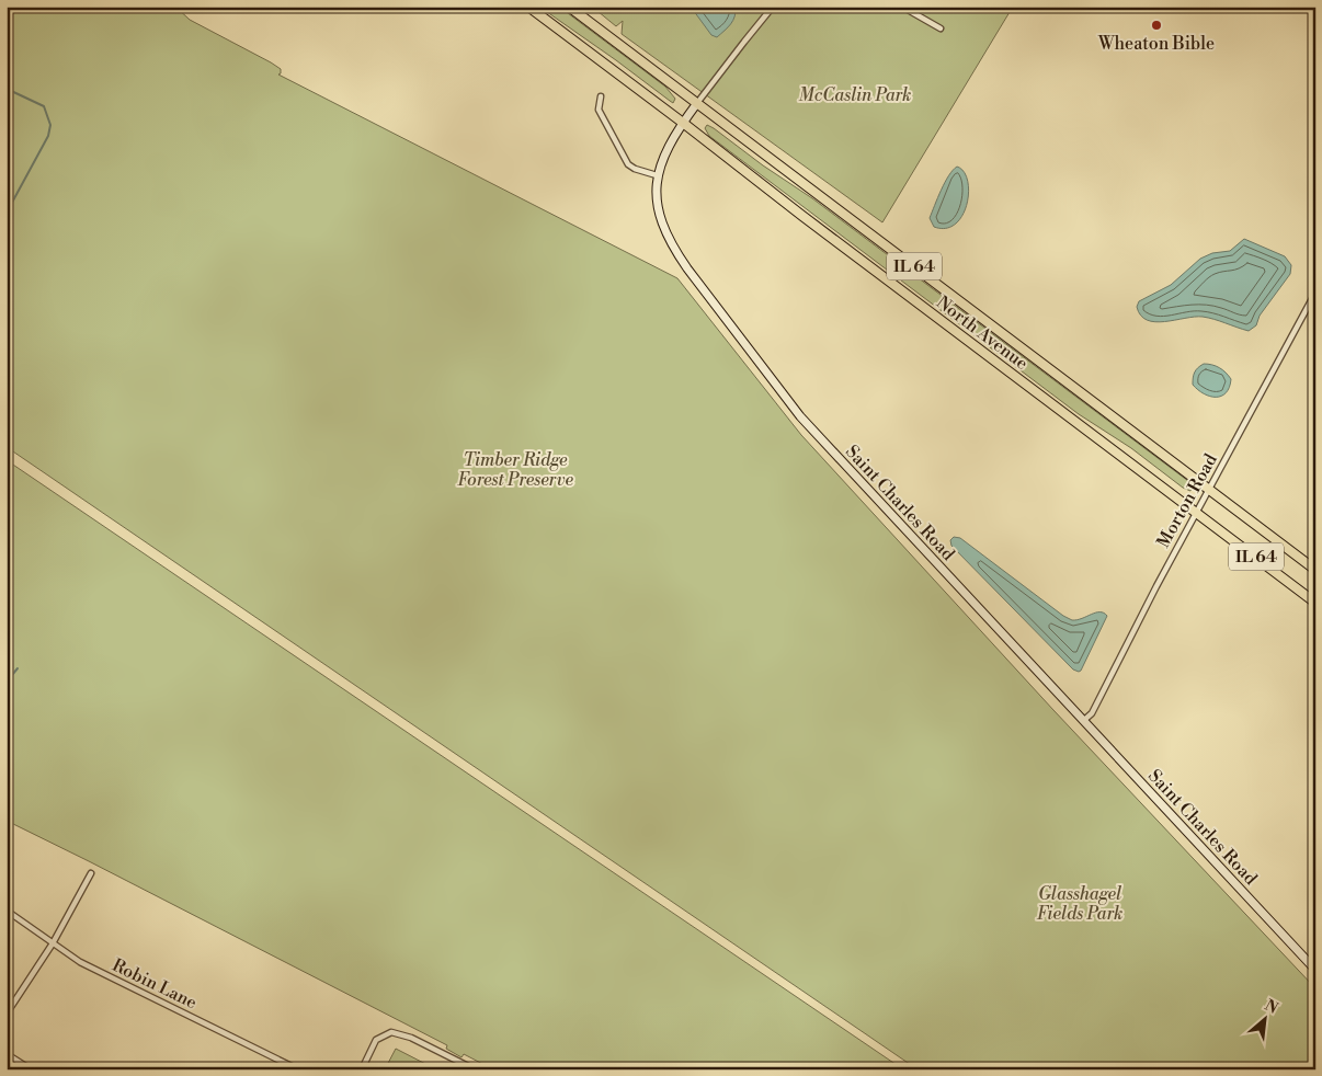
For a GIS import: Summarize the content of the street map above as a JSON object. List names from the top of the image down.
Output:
{
  "streets": {
    "main road": ["IL 64", "North Avenue"],
    "street": ["Morton Road", "Saint Charles Road", "Robin Lane"]
  },
  "crossings": [
    ["North Avenue", "Morton Road"],
    ["North Avenue", "Saint Charles Road"],
    ["Morton Road", "Saint Charles Road"]
  ],
  "parks": ["McCaslin Park", "Timber Ridge Forest Preserve", "Glasshagel Fields Park"],
  "places": ["Wheaton Bible"],
  "north": "top right"
}
